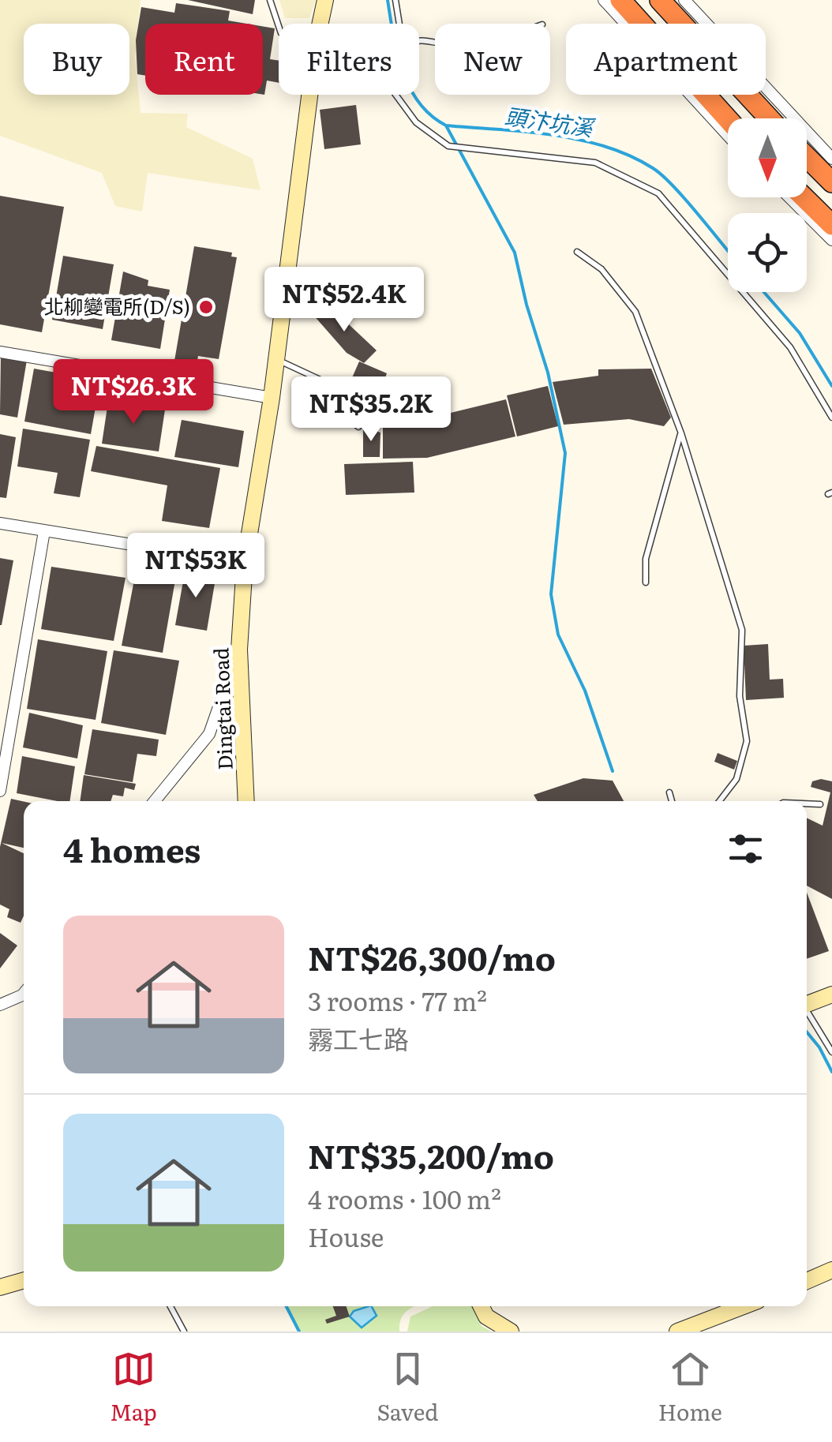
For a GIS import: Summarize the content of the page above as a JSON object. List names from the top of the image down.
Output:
{
  "streets": {
    "street": ["Dingtai Road"]
  },
  "water": ["頭汴坑溪"],
  "places": ["北柳變電所(D/S)"],
  "north": "bottom",
  "page": {
    "chip": [
      "Buy",
      "Rent",
      "Filters",
      "New",
      "Apartment"
    ],
    "price": [
      "NT$52.4K",
      "NT$26.3K",
      "NT$35.2K",
      "NT$53K"
    ],
    "heading": "4 homes",
    "list": [
      {
        "name": "NT$26,300/mo",
        "note": "3 rooms · 77 m² · 霧工七路"
      },
      {
        "name": "NT$35,200/mo",
        "note": "4 rooms · 100 m² · House"
      }
    ],
    "tabs": ["Map", "Saved", "Home"]
  }
}
